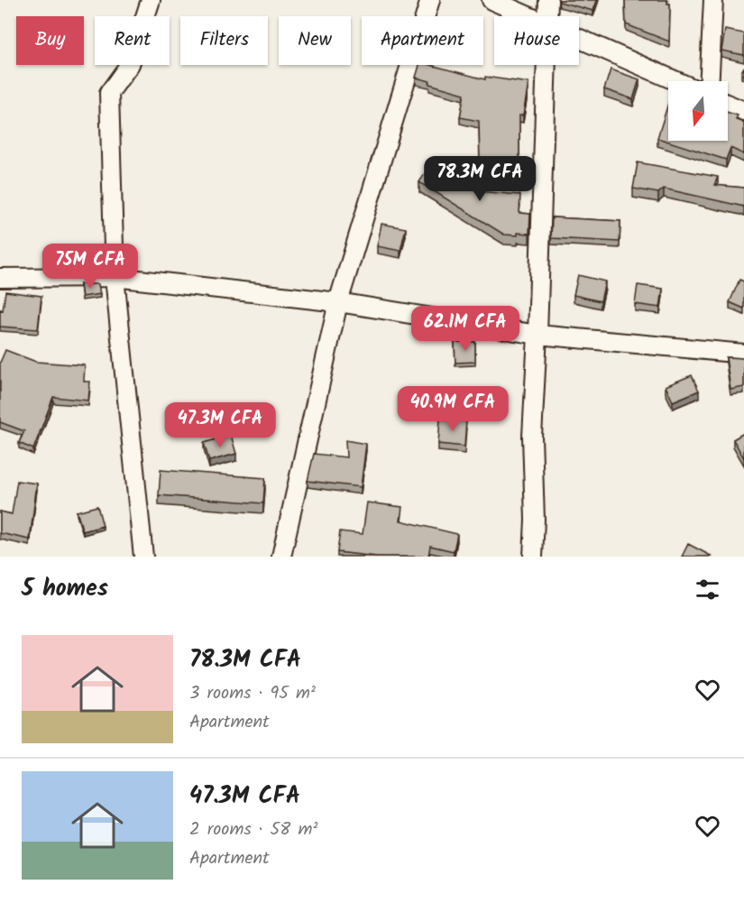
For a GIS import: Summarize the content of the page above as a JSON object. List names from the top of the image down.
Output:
{
  "north": "bottom",
  "page": {
    "chip": [
      "Buy",
      "Rent",
      "Filters",
      "New",
      "Apartment",
      "House"
    ],
    "price": [
      "78.3M CFA",
      "75M CFA",
      "62.1M CFA",
      "40.9M CFA",
      "47.3M CFA"
    ],
    "heading": "5 homes",
    "list": [
      {
        "name": "78.3M CFA",
        "note": "3 rooms · 95 m² · Apartment"
      },
      {
        "name": "47.3M CFA",
        "note": "2 rooms · 58 m² · Apartment"
      }
    ]
  }
}
